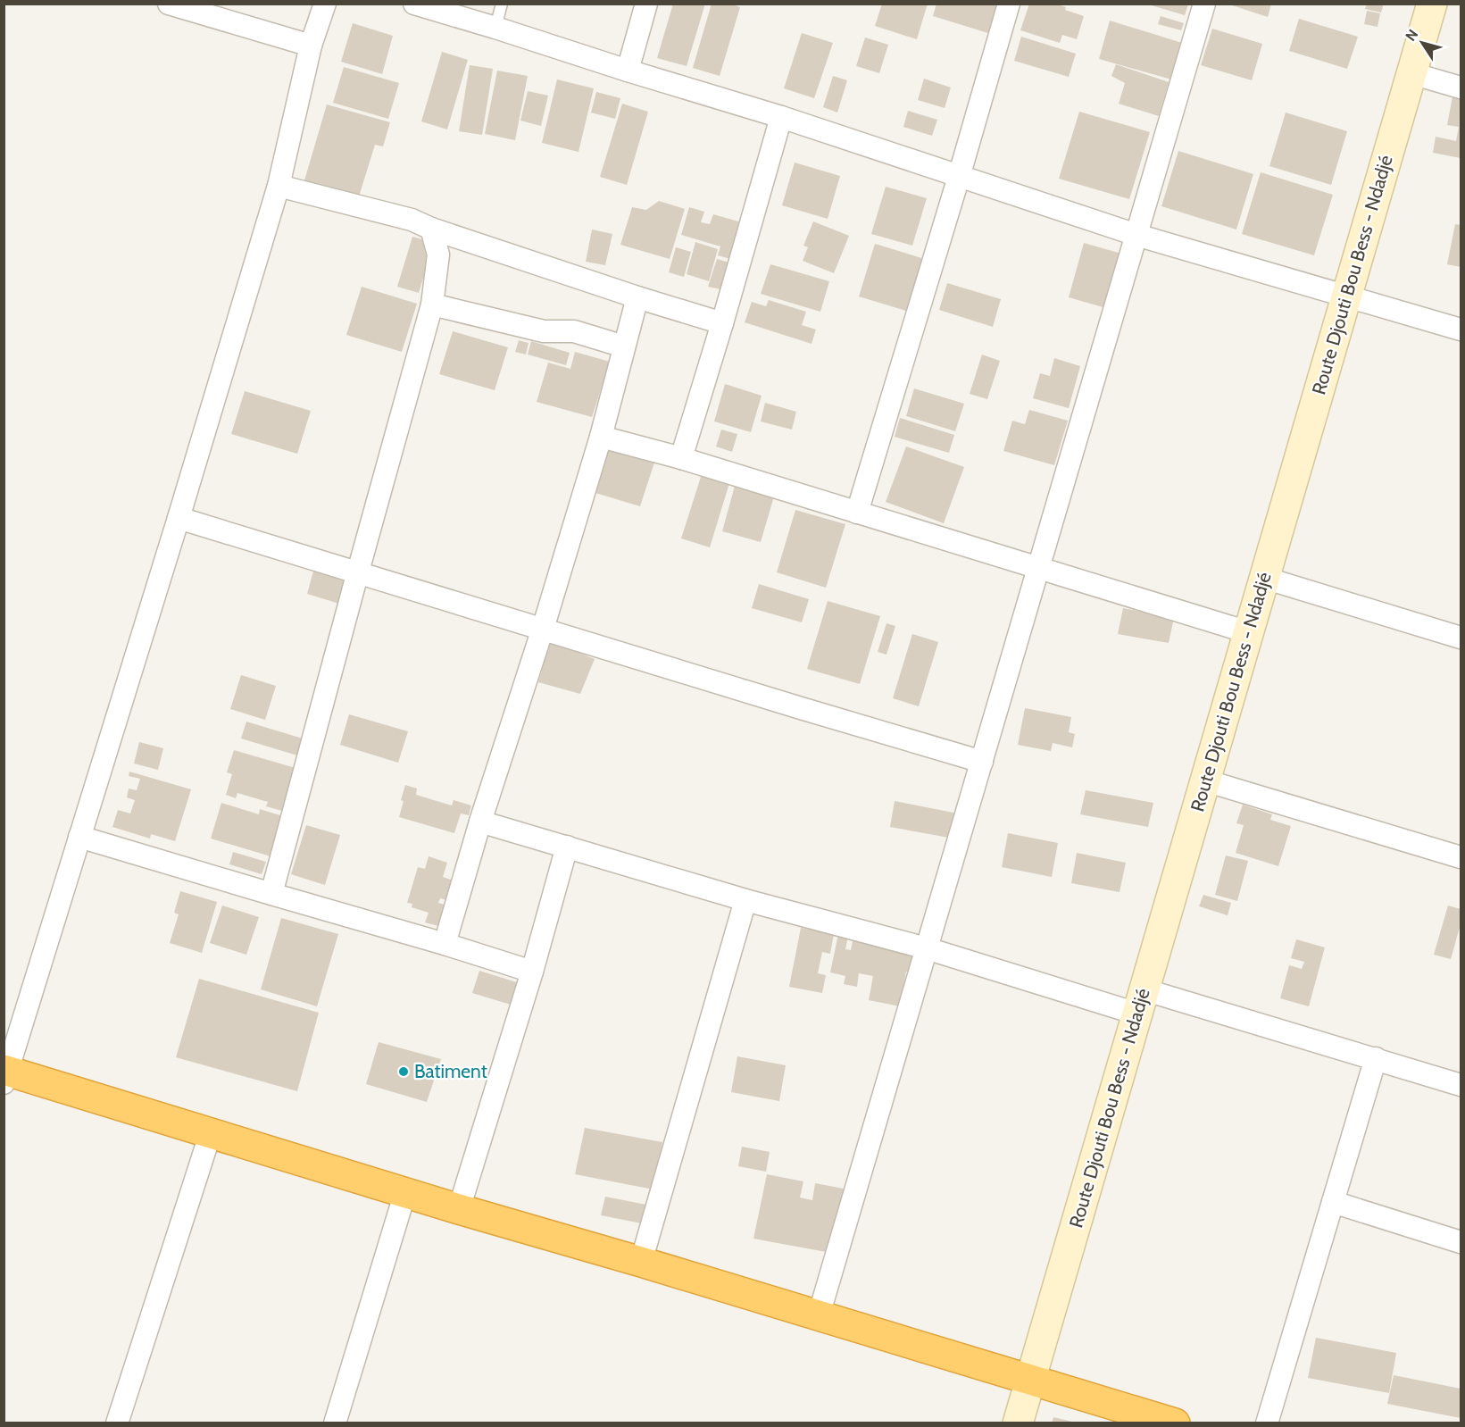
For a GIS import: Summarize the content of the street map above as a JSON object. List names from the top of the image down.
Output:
{
  "streets": {
    "main road": ["Route Djouti Bou Bess - Ndadjé"]
  },
  "places": ["Batiment"],
  "north": "top left"
}
